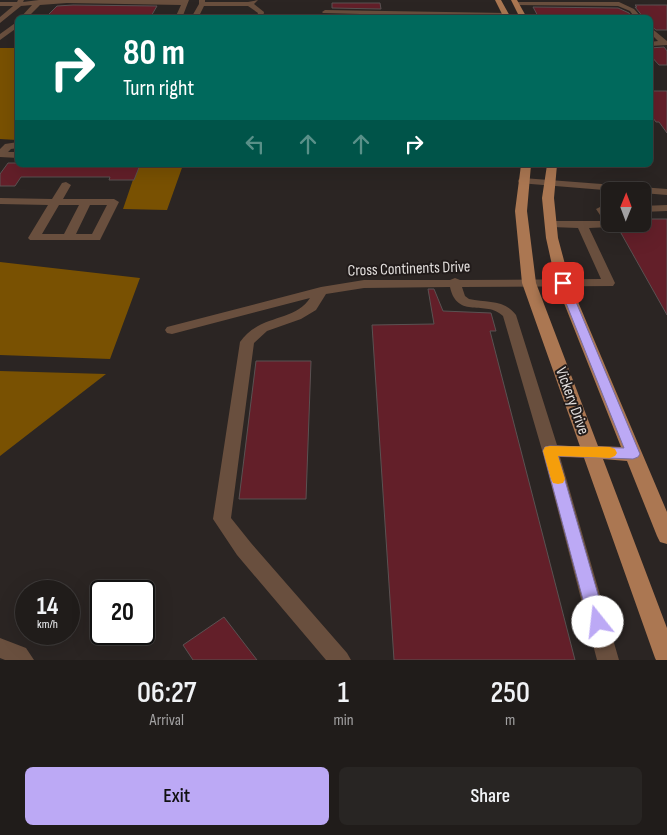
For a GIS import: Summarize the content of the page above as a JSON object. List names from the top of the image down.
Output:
{
  "streets": {
    "main road": ["Vickery Drive"],
    "street": ["Cross Continents Drive"]
  },
  "crossings": [
    ["Cross Continents Drive", "Vickery Drive"]
  ],
  "north": "top",
  "page": {
    "turn": ["80 m", "Turn right"],
    "speed": "14 km/h",
    "limit": "20",
    "eta": [
      "06:27",
      "Arrival",
      "1",
      "min",
      "250",
      "m"
    ],
    "buttons": ["Exit", "Share"]
  }
}
